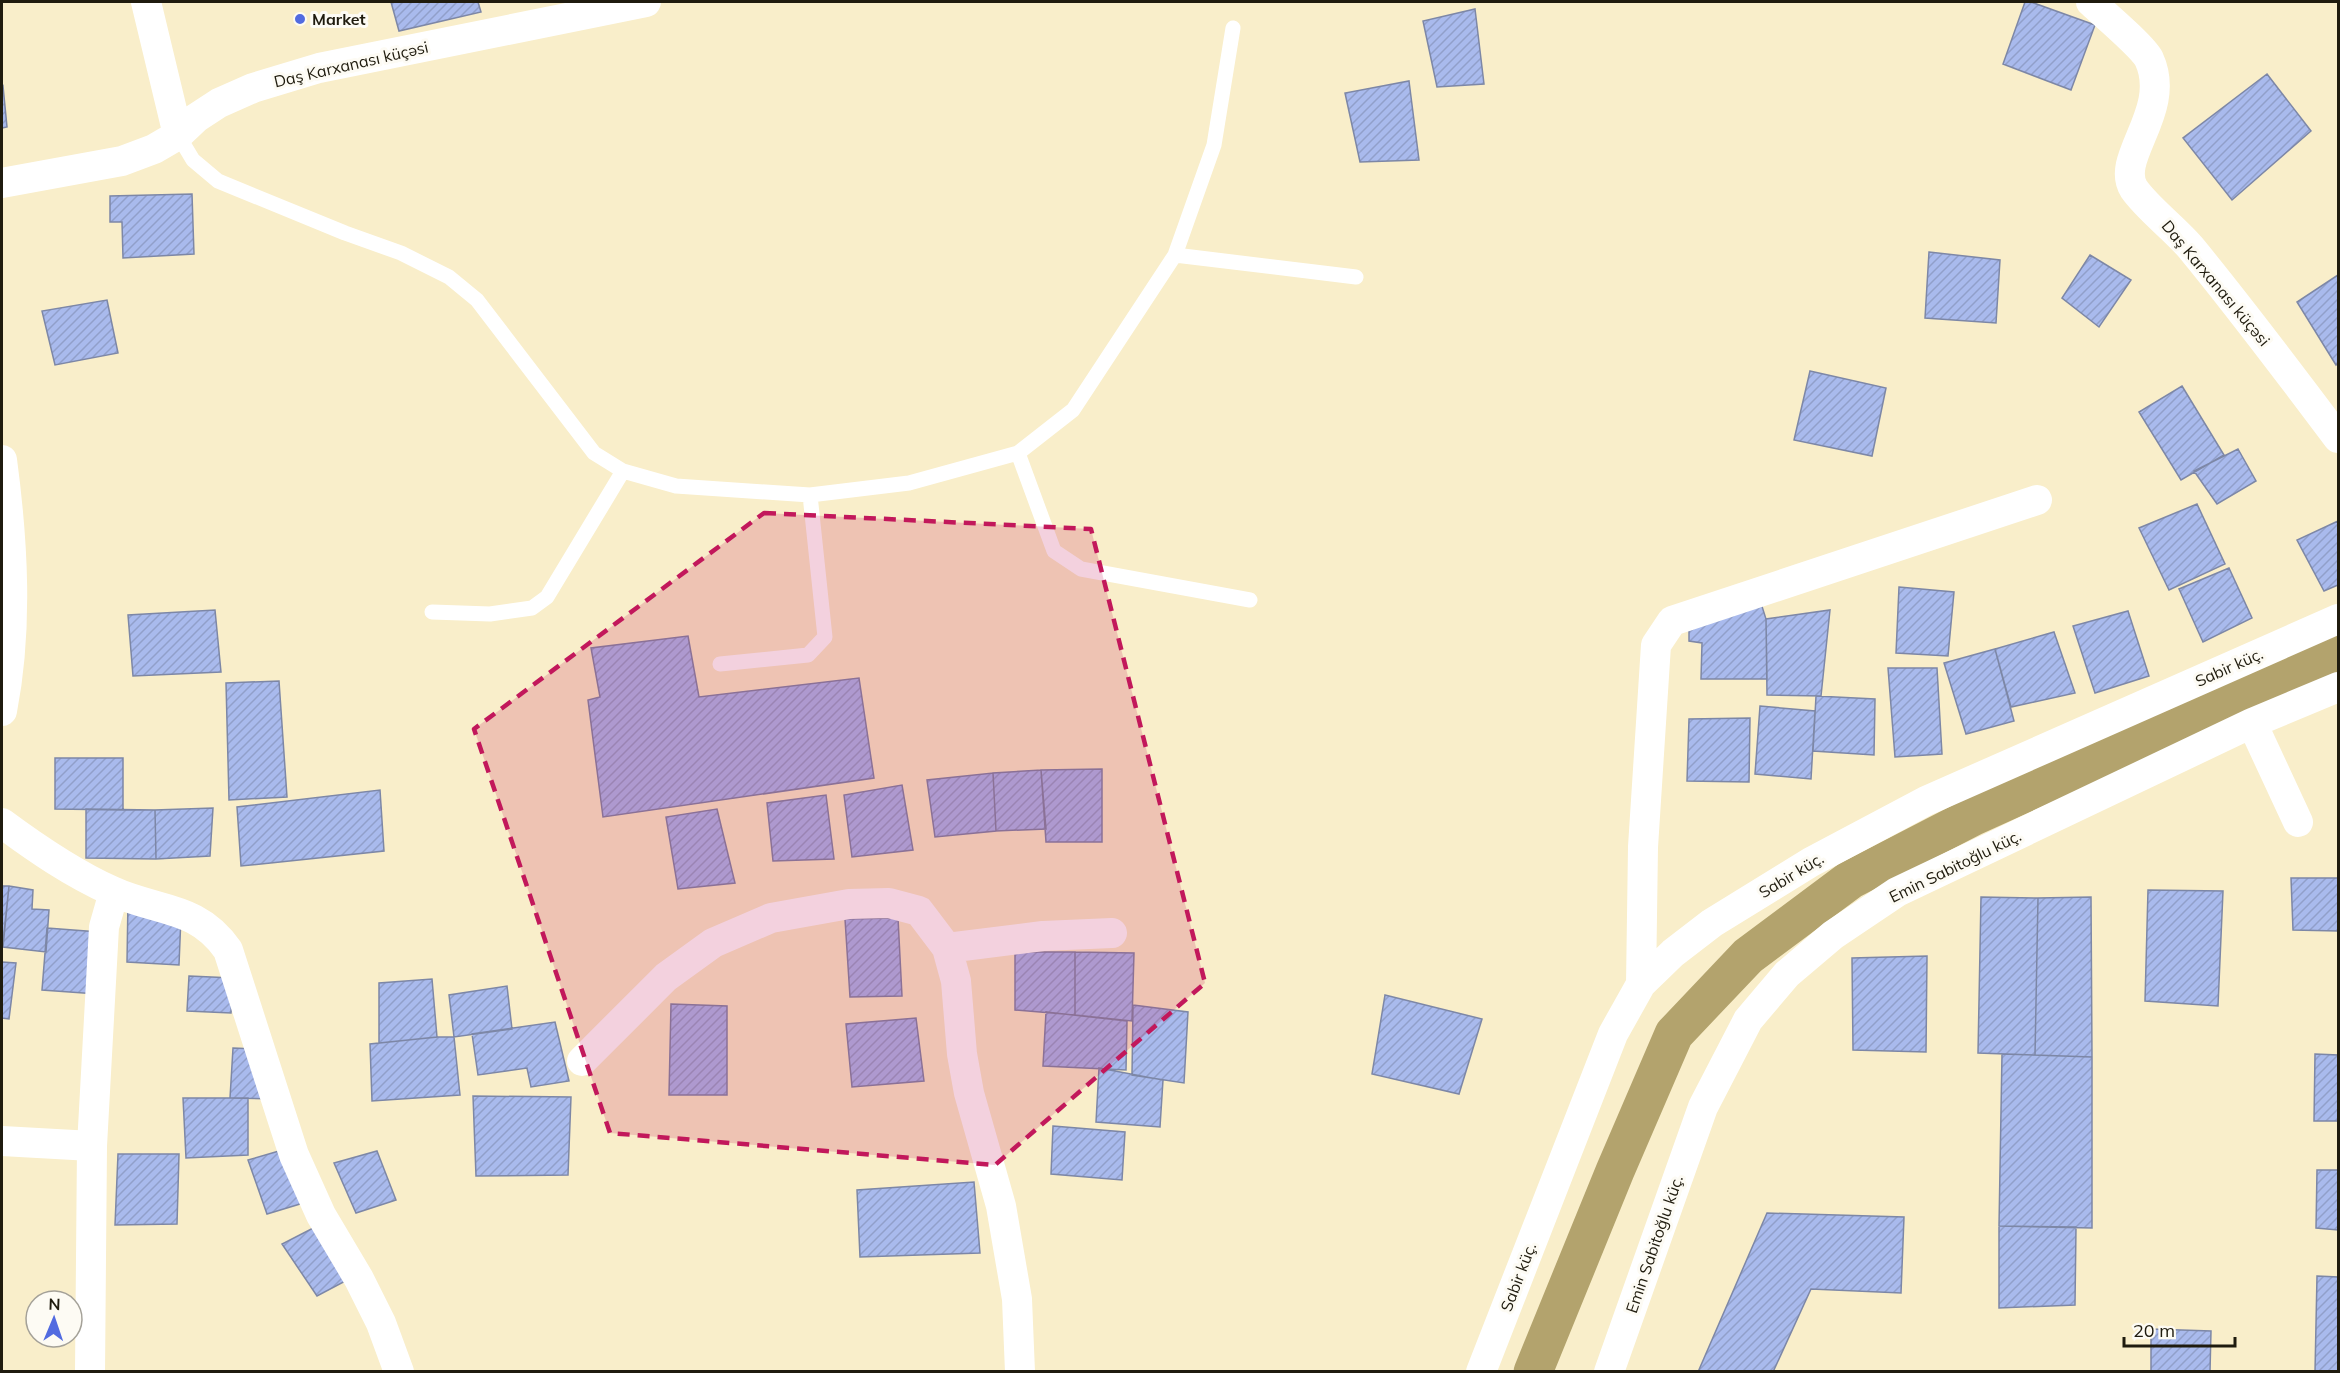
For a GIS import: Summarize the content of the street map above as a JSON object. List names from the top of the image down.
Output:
{
  "streets": {
    "street": ["Daş Karxanası küçəsi", "Sabir küç.", "Emin Sabitoğlu küç."]
  },
  "places": ["Market"],
  "scale_bar": "20 m",
  "north": "top"
}
